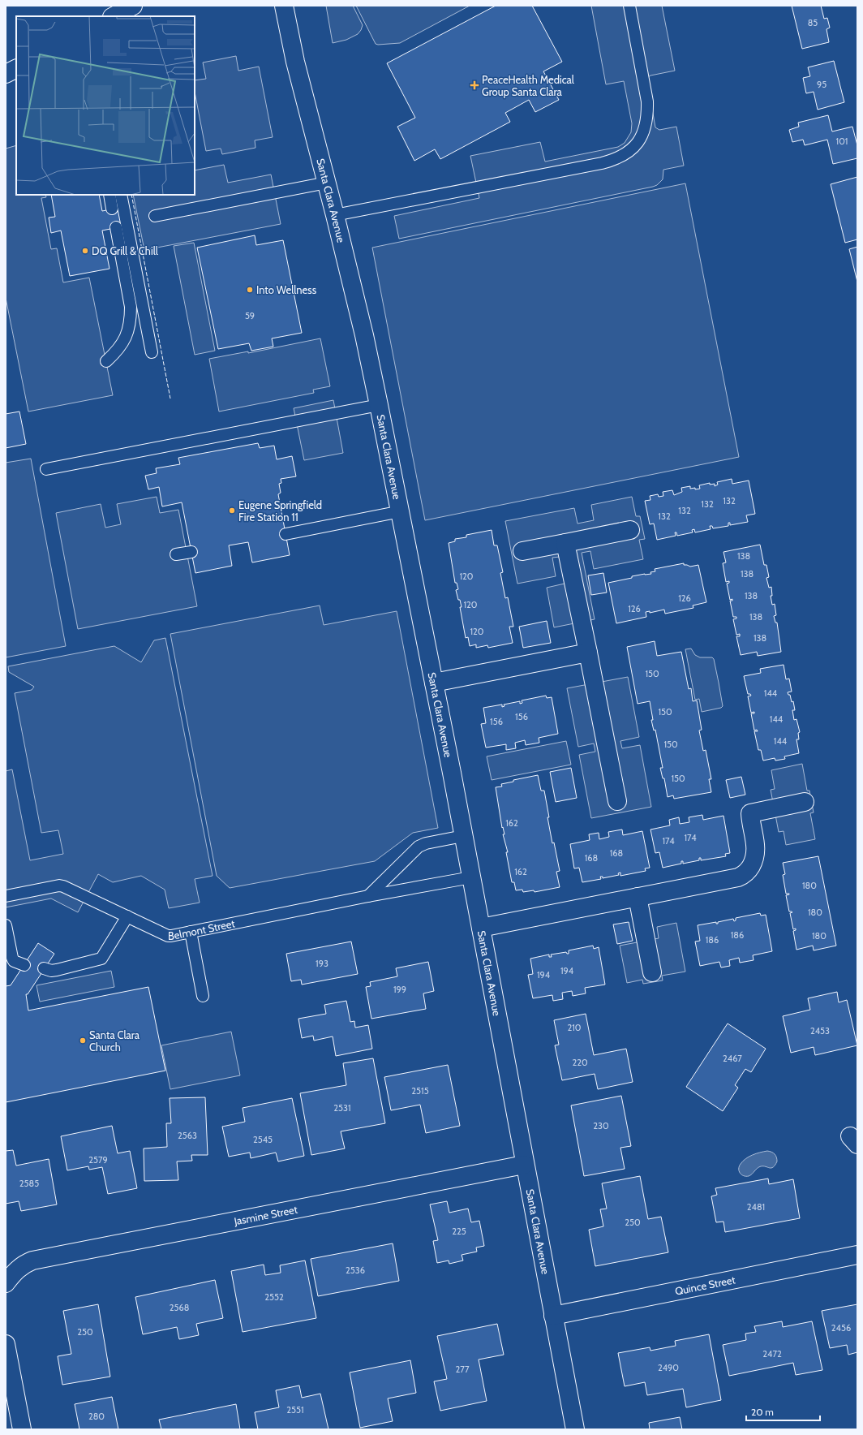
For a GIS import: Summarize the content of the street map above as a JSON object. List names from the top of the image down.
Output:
{
  "streets": {
    "street": ["Santa Clara Avenue", "Jasmine Street", "Quince Street"],
    "lane": ["Belmont Street"]
  },
  "crossings": [
    ["Santa Clara Avenue", "Belmont Street"],
    ["Santa Clara Avenue", "Jasmine Street"],
    ["Santa Clara Avenue", "Quince Street"]
  ],
  "places": {
    "health": ["PeaceHealth Medical Group Santa Clara"],
    "other": [
      "DQ Grill & Chill",
      "Into Wellness",
      "Eugene Springfield Fire Station 11",
      "Santa Clara Church"
    ]
  },
  "house_numbers": [
    "85",
    "95",
    "101",
    "59",
    "132",
    "132",
    "132",
    "132",
    "138",
    "138",
    "120",
    "138",
    "126",
    "120",
    "126",
    "138",
    "120",
    "138",
    "150",
    "144",
    "150",
    "156",
    "144",
    "156",
    "144",
    "150",
    "150",
    "162",
    "174",
    "174",
    "168",
    "168",
    "162",
    "180",
    "180",
    "186",
    "180",
    "186",
    "193",
    "194",
    "194",
    "199",
    "210",
    "2453",
    "2467",
    "220",
    "2515",
    "2531",
    "230",
    "2563",
    "2545",
    "2579",
    "2585",
    "2481",
    "250",
    "225",
    "2536",
    "2552",
    "2568",
    "2456",
    "250",
    "2472",
    "2490",
    "277",
    "2551",
    "280"
  ],
  "scale_bar": "20 m"
}
